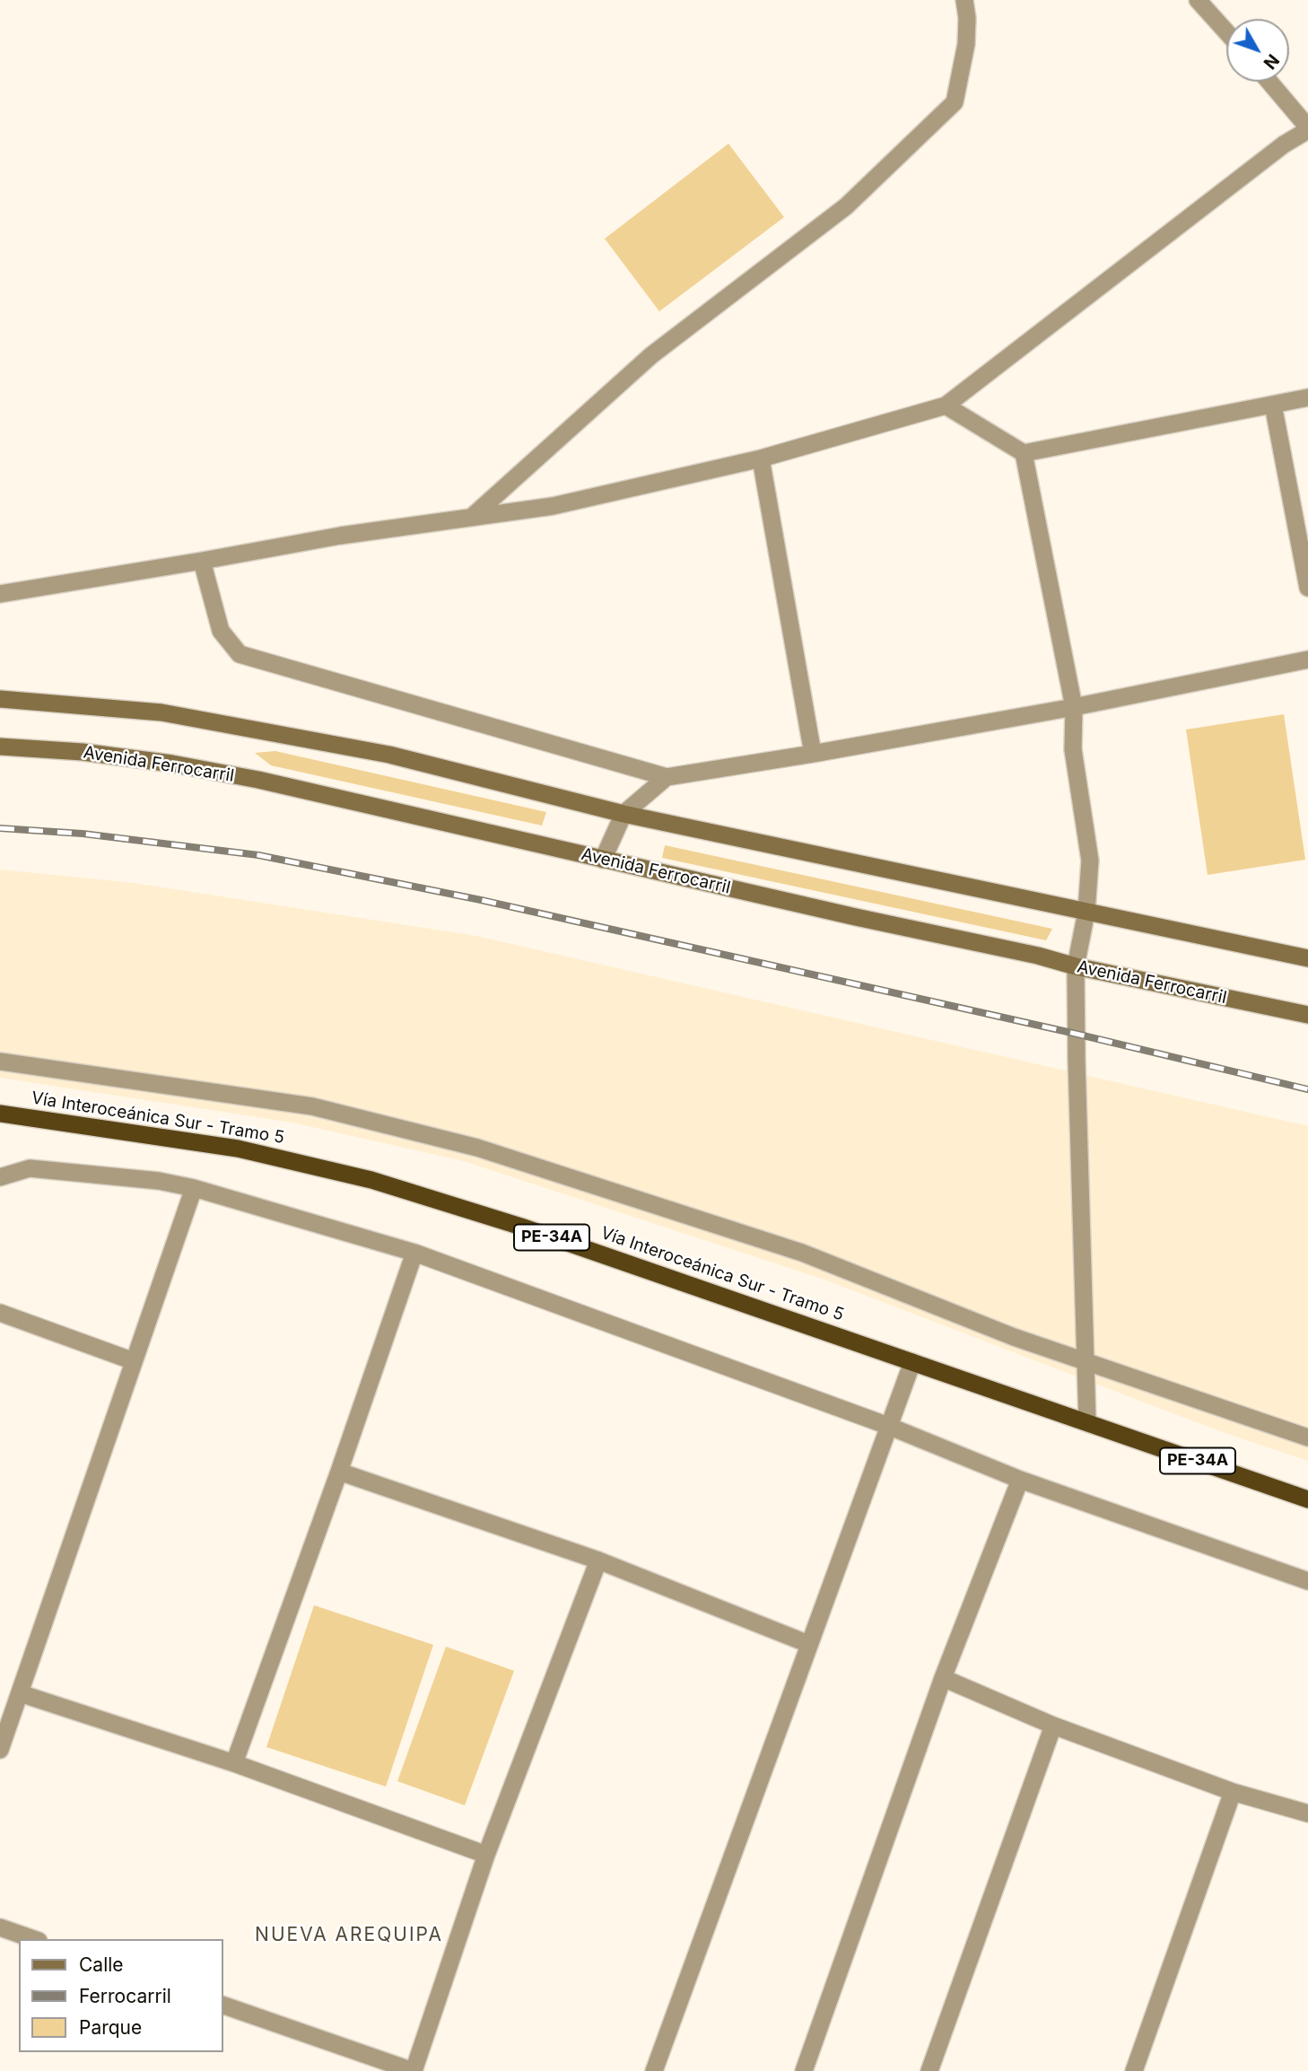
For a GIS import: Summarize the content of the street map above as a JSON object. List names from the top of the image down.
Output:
{
  "streets": {
    "highway": ["Vía Interoceánica Sur - Tramo 5", "PE-34A"],
    "main road": ["Avenida Ferrocarril"]
  },
  "districts": ["NUEVA AREQUIPA"],
  "legend": ["Calle", "Ferrocarril", "Parque"],
  "north": "bottom right"
}
